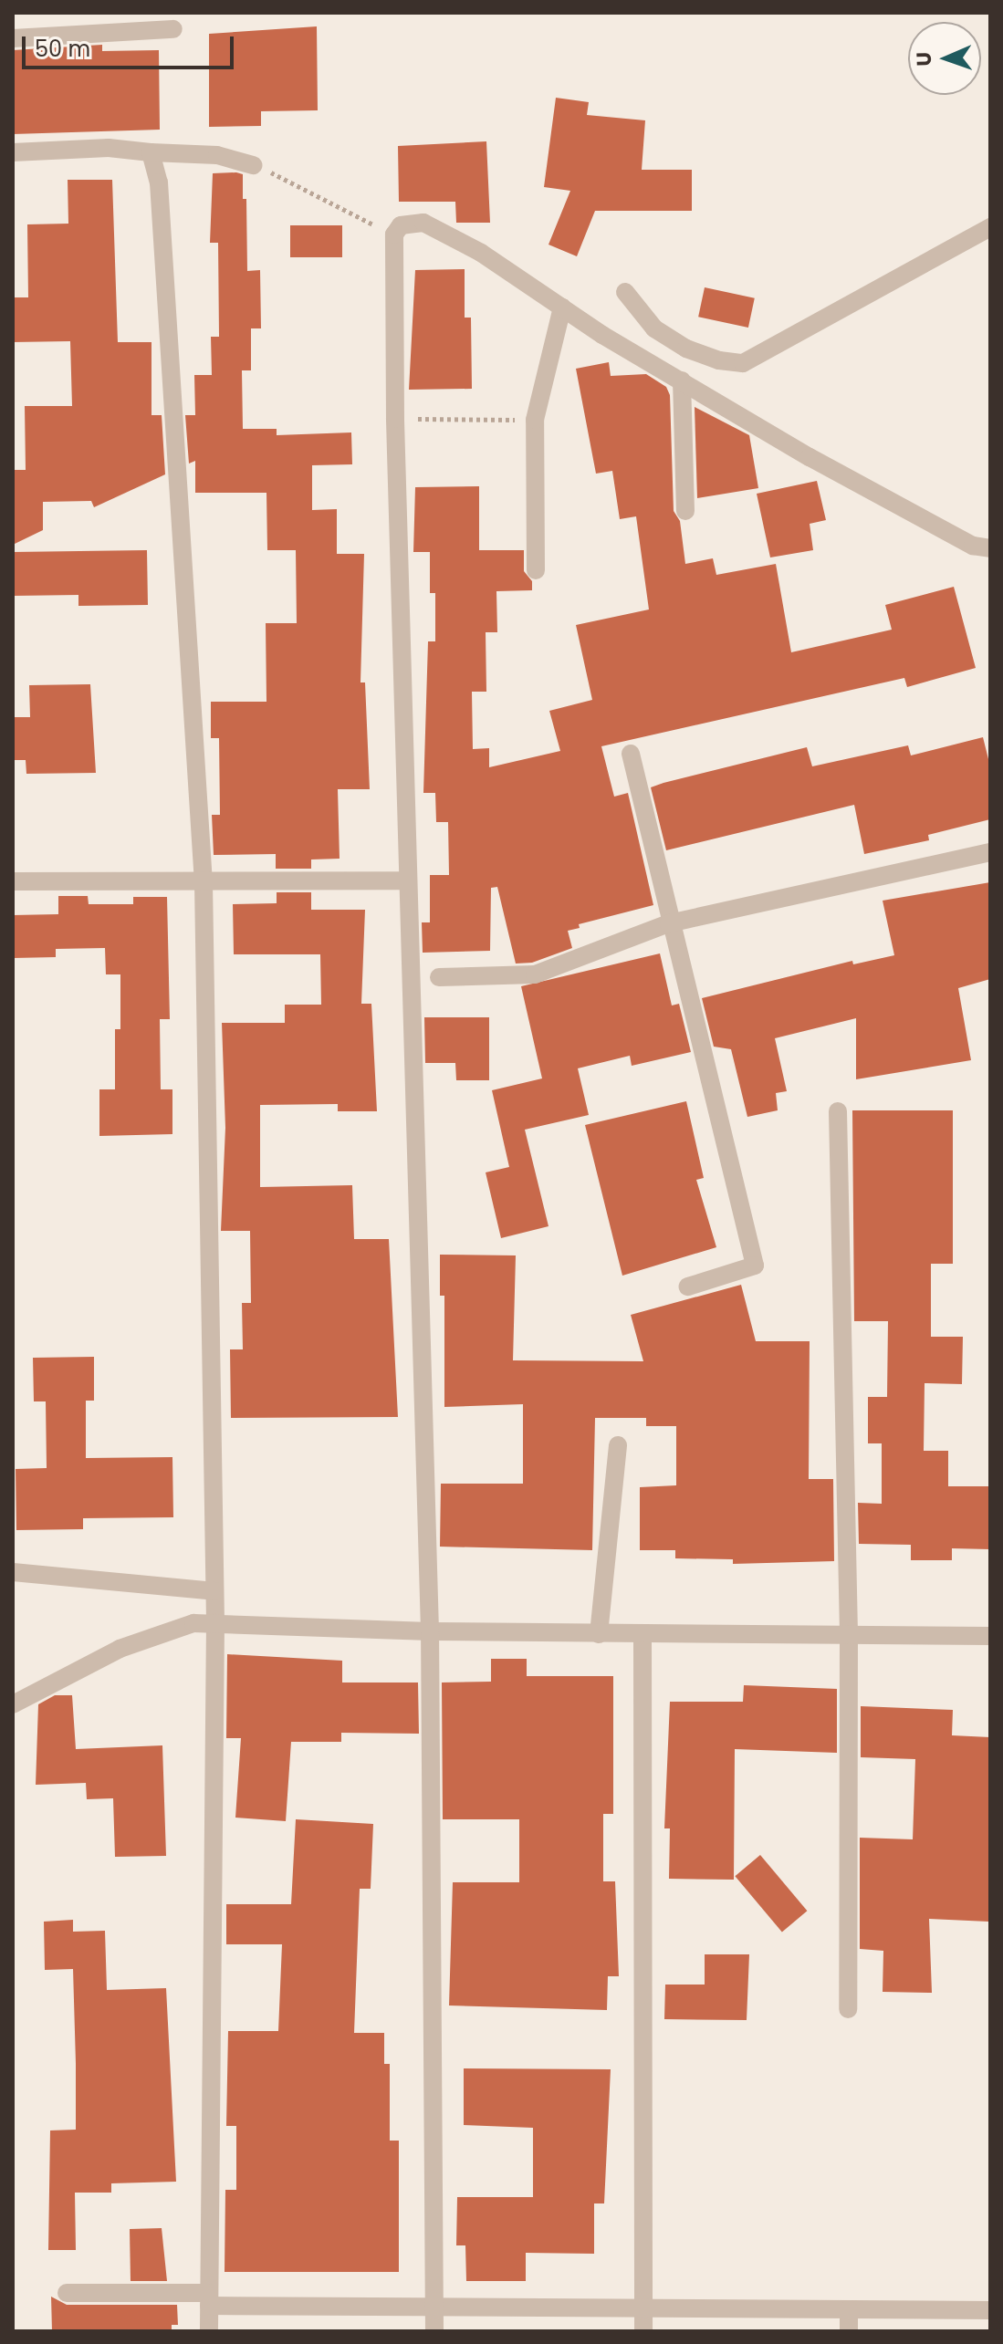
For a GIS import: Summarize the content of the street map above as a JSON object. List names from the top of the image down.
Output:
{
  "scale_bar": "50 m",
  "north": "left"
}
